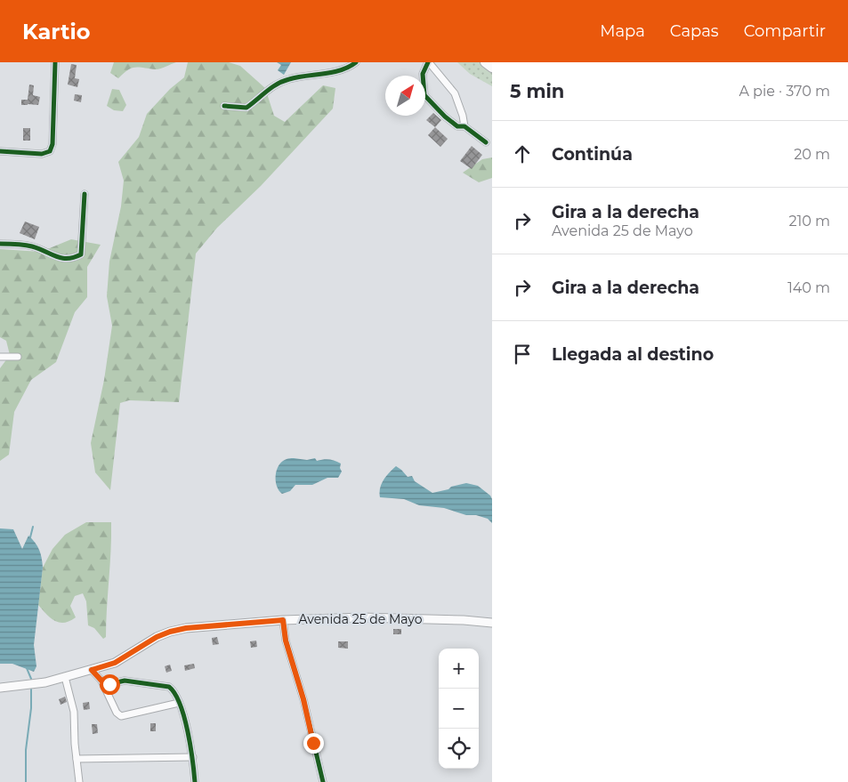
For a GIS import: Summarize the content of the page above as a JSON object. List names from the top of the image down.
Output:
{
  "streets": {
    "main road": ["Avenida 25 de Mayo"]
  },
  "north": "top right",
  "page": {
    "header": "Kartio",
    "nav": ["Mapa", "Capas", "Compartir"],
    "heading": ["5 min", "A pie · 370 m"],
    "list": [
      ["Continúa", "20 m"],
      ["Gira a la derecha", "Avenida 25 de Mayo", "210 m"],
      ["Gira a la derecha", "140 m"],
      "Llegada al destino"
    ],
    "map_buttons": ["+", "−"]
  }
}
